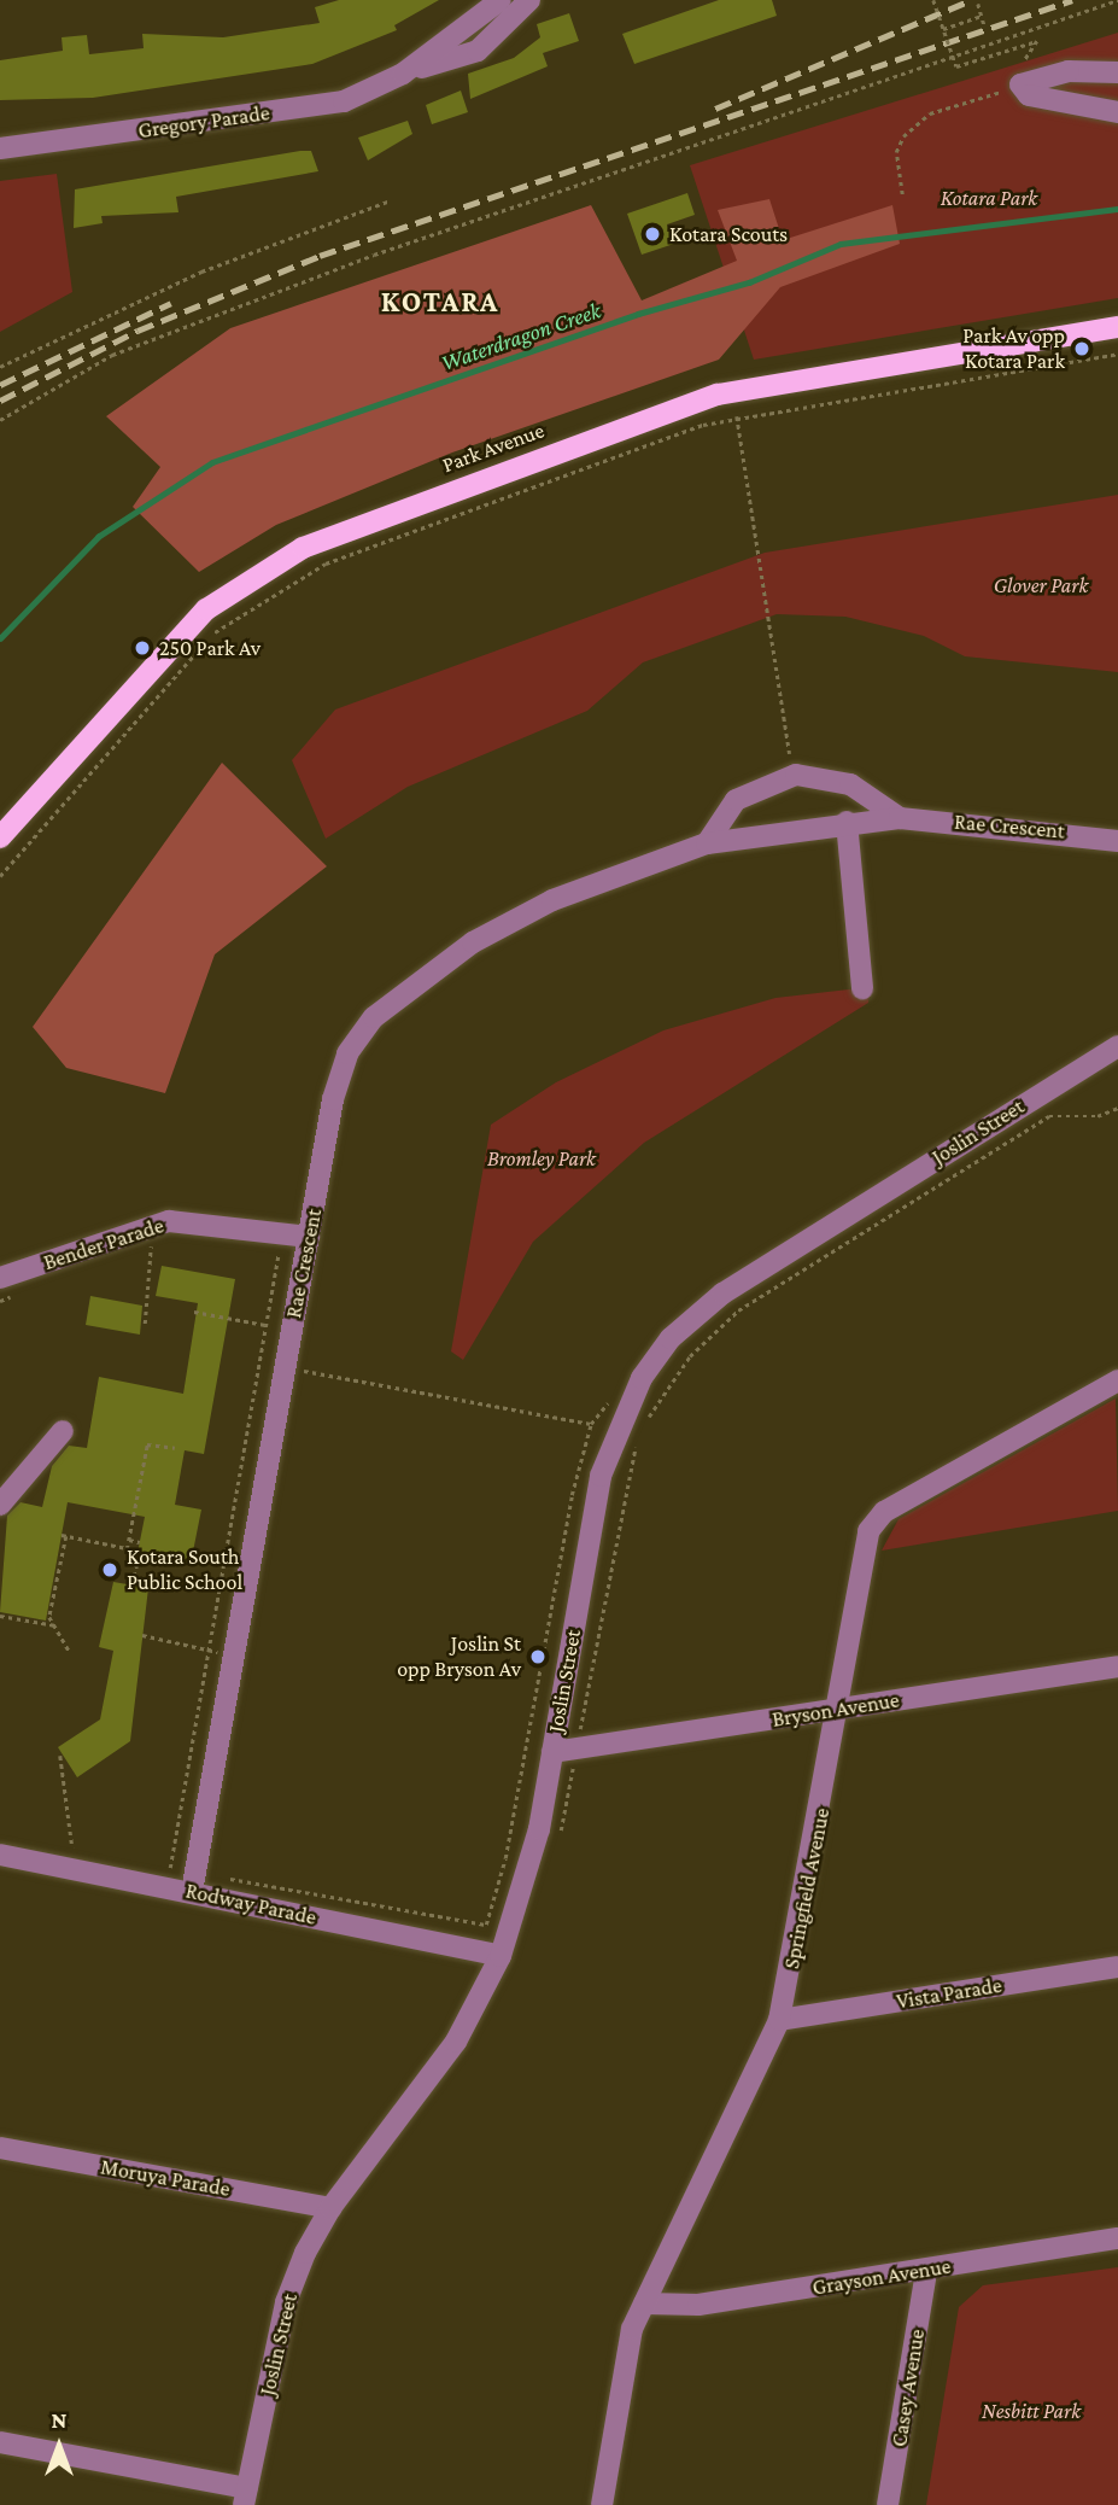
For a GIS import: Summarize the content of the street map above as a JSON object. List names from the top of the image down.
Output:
{
  "streets": {
    "main road": ["Park Avenue"],
    "street": [
      "Gregory Parade",
      "Rae Crescent",
      "Joslin Street",
      "Bender Parade",
      "Bryson Avenue",
      "Springfield Avenue",
      "Rodway Parade",
      "Vista Parade",
      "Moruya Parade",
      "Grayson Avenue",
      "Casey Avenue"
    ]
  },
  "crossings": [
    ["Rae Crescent", "Bender Parade"],
    ["Rae Crescent", "Rodway Parade"],
    ["Joslin Street", "Bryson Avenue"],
    ["Joslin Street", "Rodway Parade"],
    ["Joslin Street", "Moruya Parade"],
    ["Bryson Avenue", "Springfield Avenue"],
    ["Springfield Avenue", "Vista Parade"],
    ["Springfield Avenue", "Grayson Avenue"],
    ["Grayson Avenue", "Casey Avenue"]
  ],
  "districts": ["KOTARA"],
  "water": ["Waterdragon Creek"],
  "parks": [
    "Kotara Park",
    "Glover Park",
    "Bromley Park",
    "Nesbitt Park"
  ],
  "places": [
    "Kotara Scouts",
    "Park Av opp Kotara Park",
    "250 Park Av",
    "Kotara South Public School",
    "Joslin St opp Bryson Av"
  ],
  "north": "top"
}
